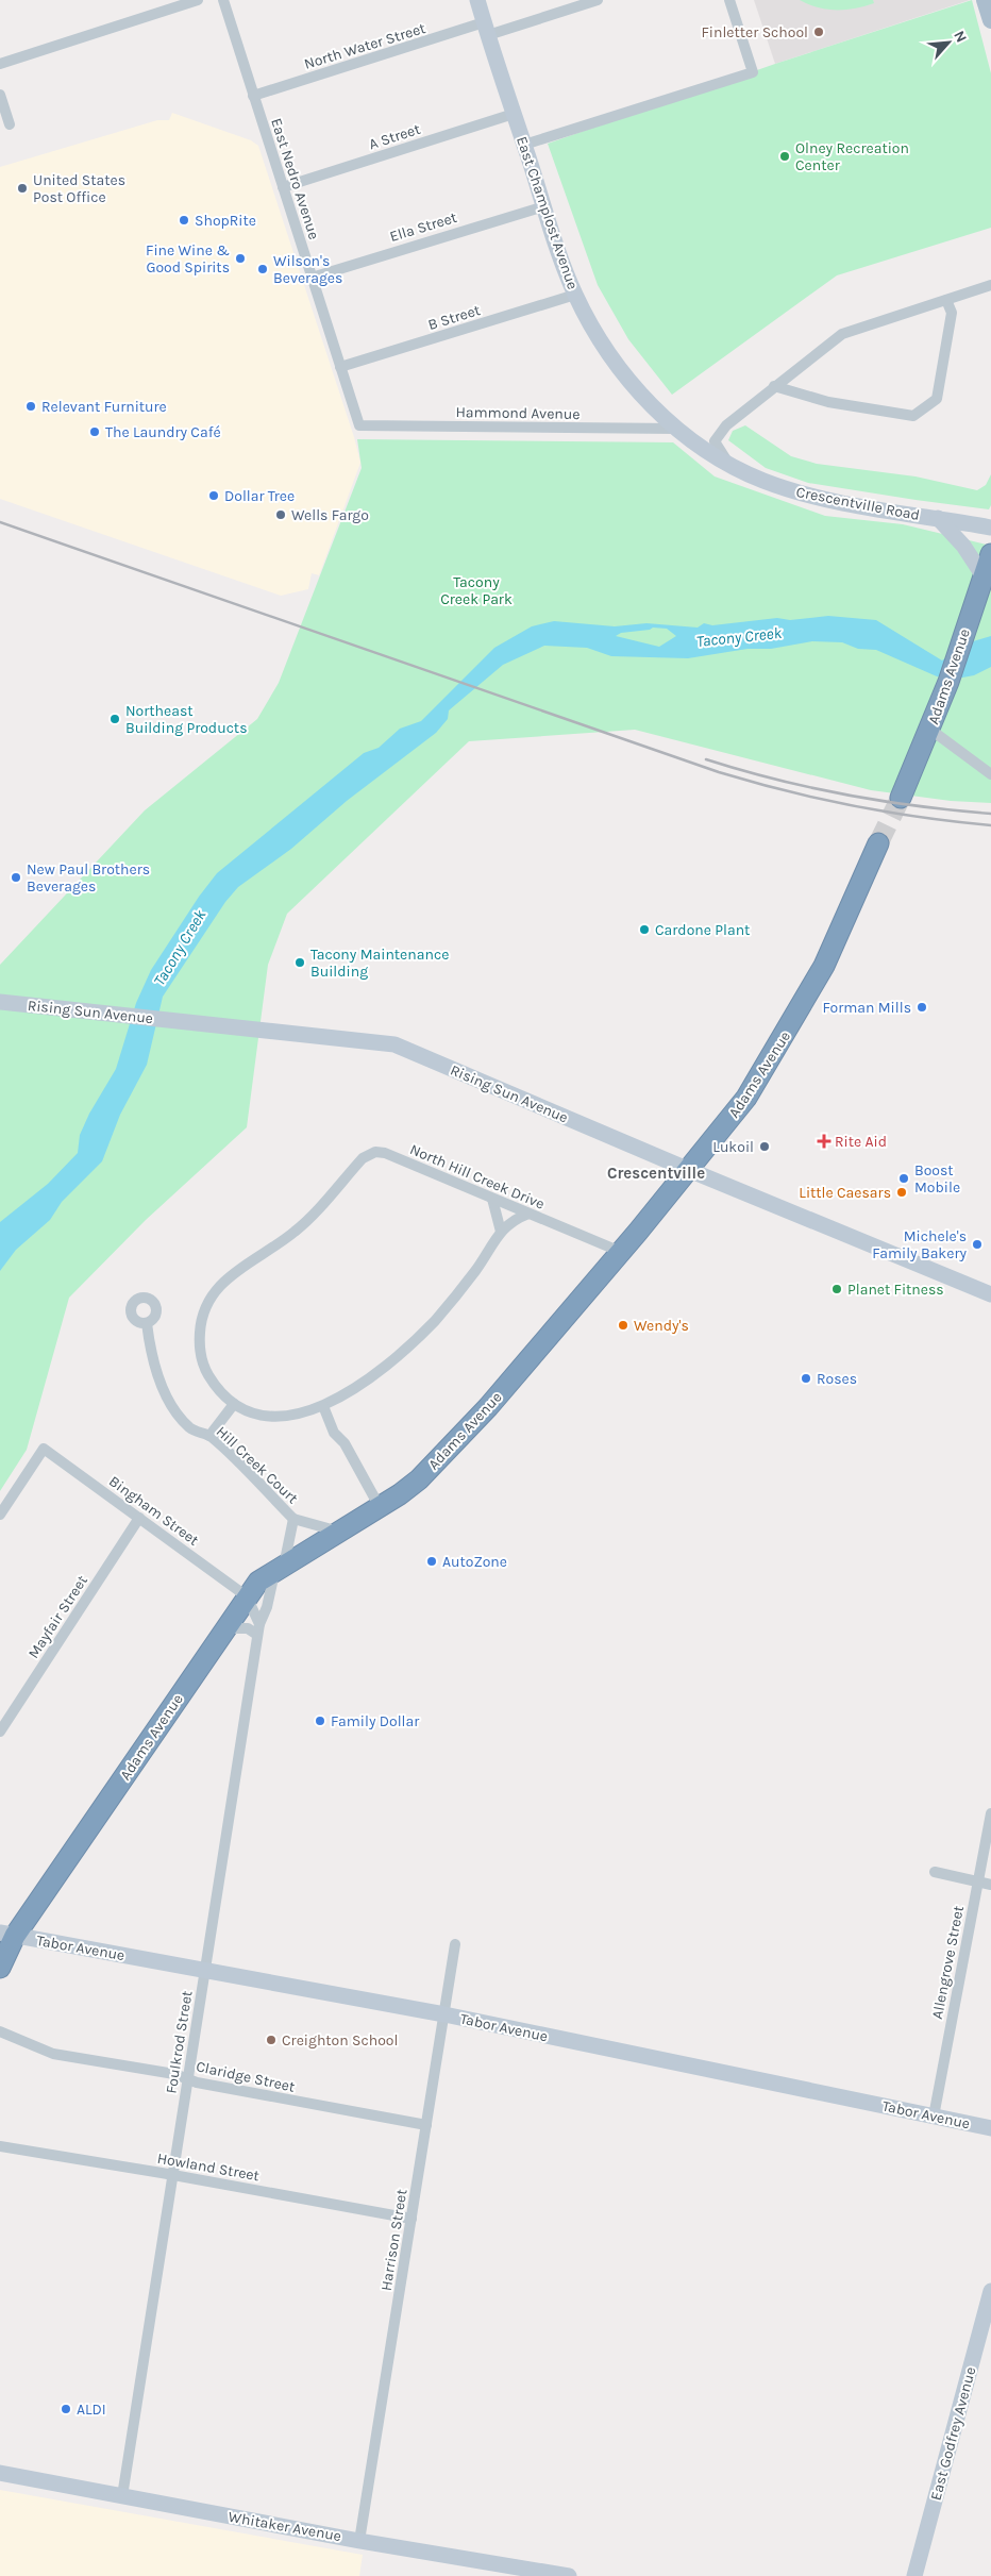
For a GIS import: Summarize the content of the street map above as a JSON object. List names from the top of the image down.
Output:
{
  "streets": {
    "highway": ["Adams Avenue"],
    "street": [
      "North Water Street",
      "A Street",
      "East Nedro Avenue",
      "East Champlost Avenue",
      "Ella Street",
      "B Street",
      "Hammond Avenue",
      "Crescentville Road",
      "Rising Sun Avenue",
      "North Hill Creek Drive",
      "Hill Creek Court",
      "Bingham Street",
      "Mayfair Street",
      "Tabor Avenue",
      "Allengrove Street",
      "Foulkrod Street",
      "Claridge Street",
      "Howland Street",
      "Harrison Street",
      "East Godfrey Avenue",
      "Whitaker Avenue"
    ]
  },
  "crossings": [
    ["North Water Street", "East Nedro Avenue"],
    ["North Water Street", "East Champlost Avenue"],
    ["A Street", "East Nedro Avenue"],
    ["A Street", "East Champlost Avenue"],
    ["East Nedro Avenue", "Ella Street"],
    ["East Nedro Avenue", "B Street"],
    ["East Nedro Avenue", "Hammond Avenue"],
    ["East Champlost Avenue", "Ella Street"],
    ["East Champlost Avenue", "B Street"],
    ["East Champlost Avenue", "Hammond Avenue"],
    ["East Champlost Avenue", "Crescentville Road"],
    ["Hammond Avenue", "Crescentville Road"],
    ["Adams Avenue", "Rising Sun Avenue"],
    ["Adams Avenue", "North Hill Creek Drive"],
    ["Adams Avenue", "Hill Creek Court"],
    ["Adams Avenue", "Bingham Street"],
    ["Adams Avenue", "Tabor Avenue"],
    ["Hill Creek Court", "Foulkrod Street"],
    ["Bingham Street", "Mayfair Street"],
    ["Tabor Avenue", "Allengrove Street"],
    ["Tabor Avenue", "Foulkrod Street"],
    ["Tabor Avenue", "Harrison Street"],
    ["Foulkrod Street", "Claridge Street"],
    ["Foulkrod Street", "Howland Street"],
    ["Foulkrod Street", "Whitaker Avenue"],
    ["Claridge Street", "Harrison Street"],
    ["Howland Street", "Harrison Street"],
    ["Harrison Street", "Whitaker Avenue"]
  ],
  "districts": ["Crescentville"],
  "water": ["Tacony Creek"],
  "parks": ["Tacony Creek Park"],
  "places": {
    "other": [
      "Finletter School",
      "Olney Recreation Center",
      "United States Post Office",
      "ShopRite",
      "Fine Wine & Good Spirits",
      "Wilson's Beverages",
      "Relevant Furniture",
      "The Laundry Café",
      "Dollar Tree",
      "Wells Fargo",
      "Northeast Building Products",
      "New Paul Brothers Beverages",
      "Cardone Plant",
      "Tacony Maintenance Building",
      "Forman Mills",
      "Lukoil",
      "Boost Mobile",
      "Little Caesars",
      "Michele's Family Bakery",
      "Planet Fitness",
      "Wendy's",
      "Roses",
      "AutoZone",
      "Family Dollar",
      "Creighton School",
      "ALDI"
    ],
    "health": ["Rite Aid"]
  },
  "north": "top right"
}
